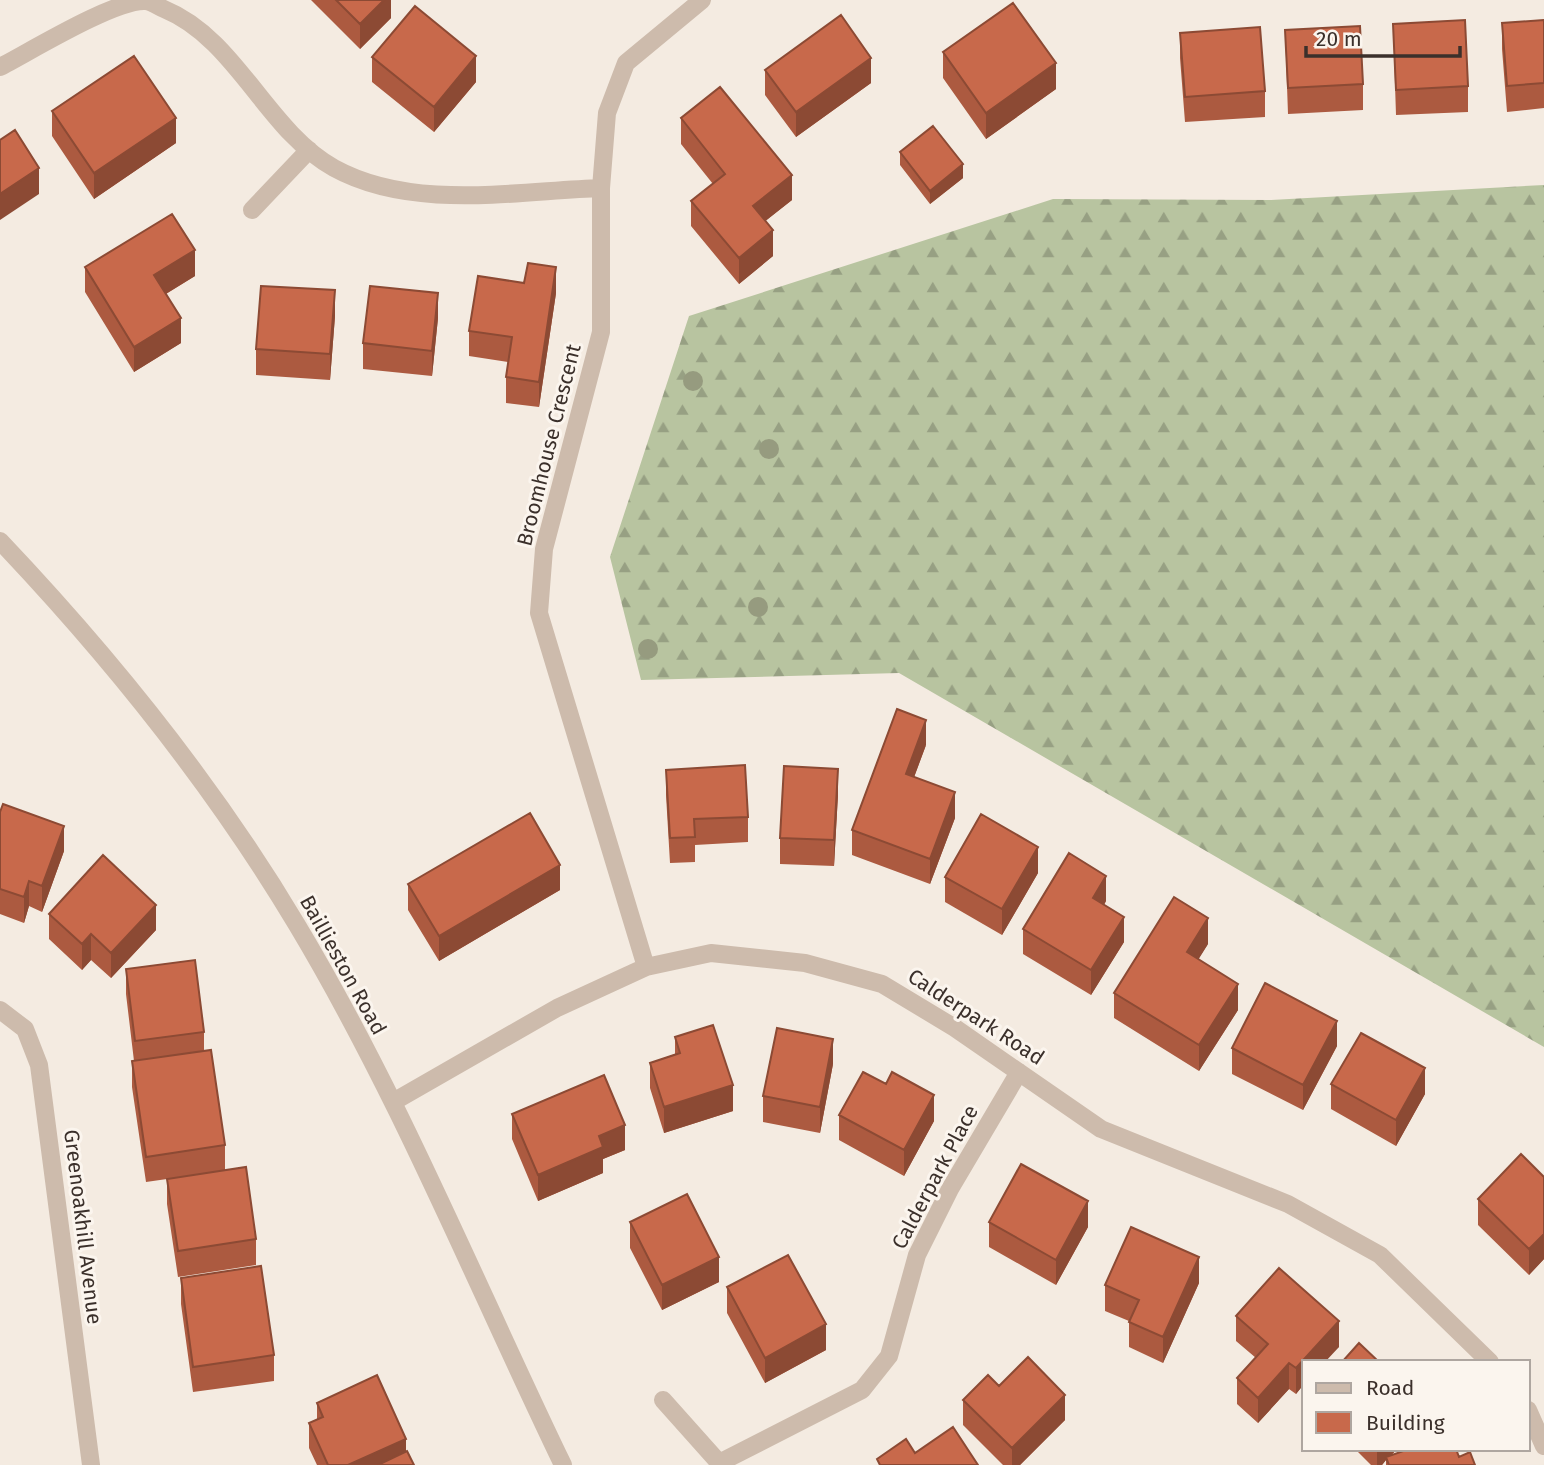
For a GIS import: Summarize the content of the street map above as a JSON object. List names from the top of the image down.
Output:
{
  "streets": {
    "street": [
      "Broomhouse Crescent",
      "Baillieston Road",
      "Calderpark Road",
      "Calderpark Place",
      "Greenoakhill Avenue"
    ]
  },
  "crossings": [
    ["Broomhouse Crescent", "Calderpark Road"],
    ["Baillieston Road", "Calderpark Road"],
    ["Calderpark Road", "Calderpark Place"]
  ],
  "legend": ["Road", "Building"],
  "scale_bar": "20 m"
}
